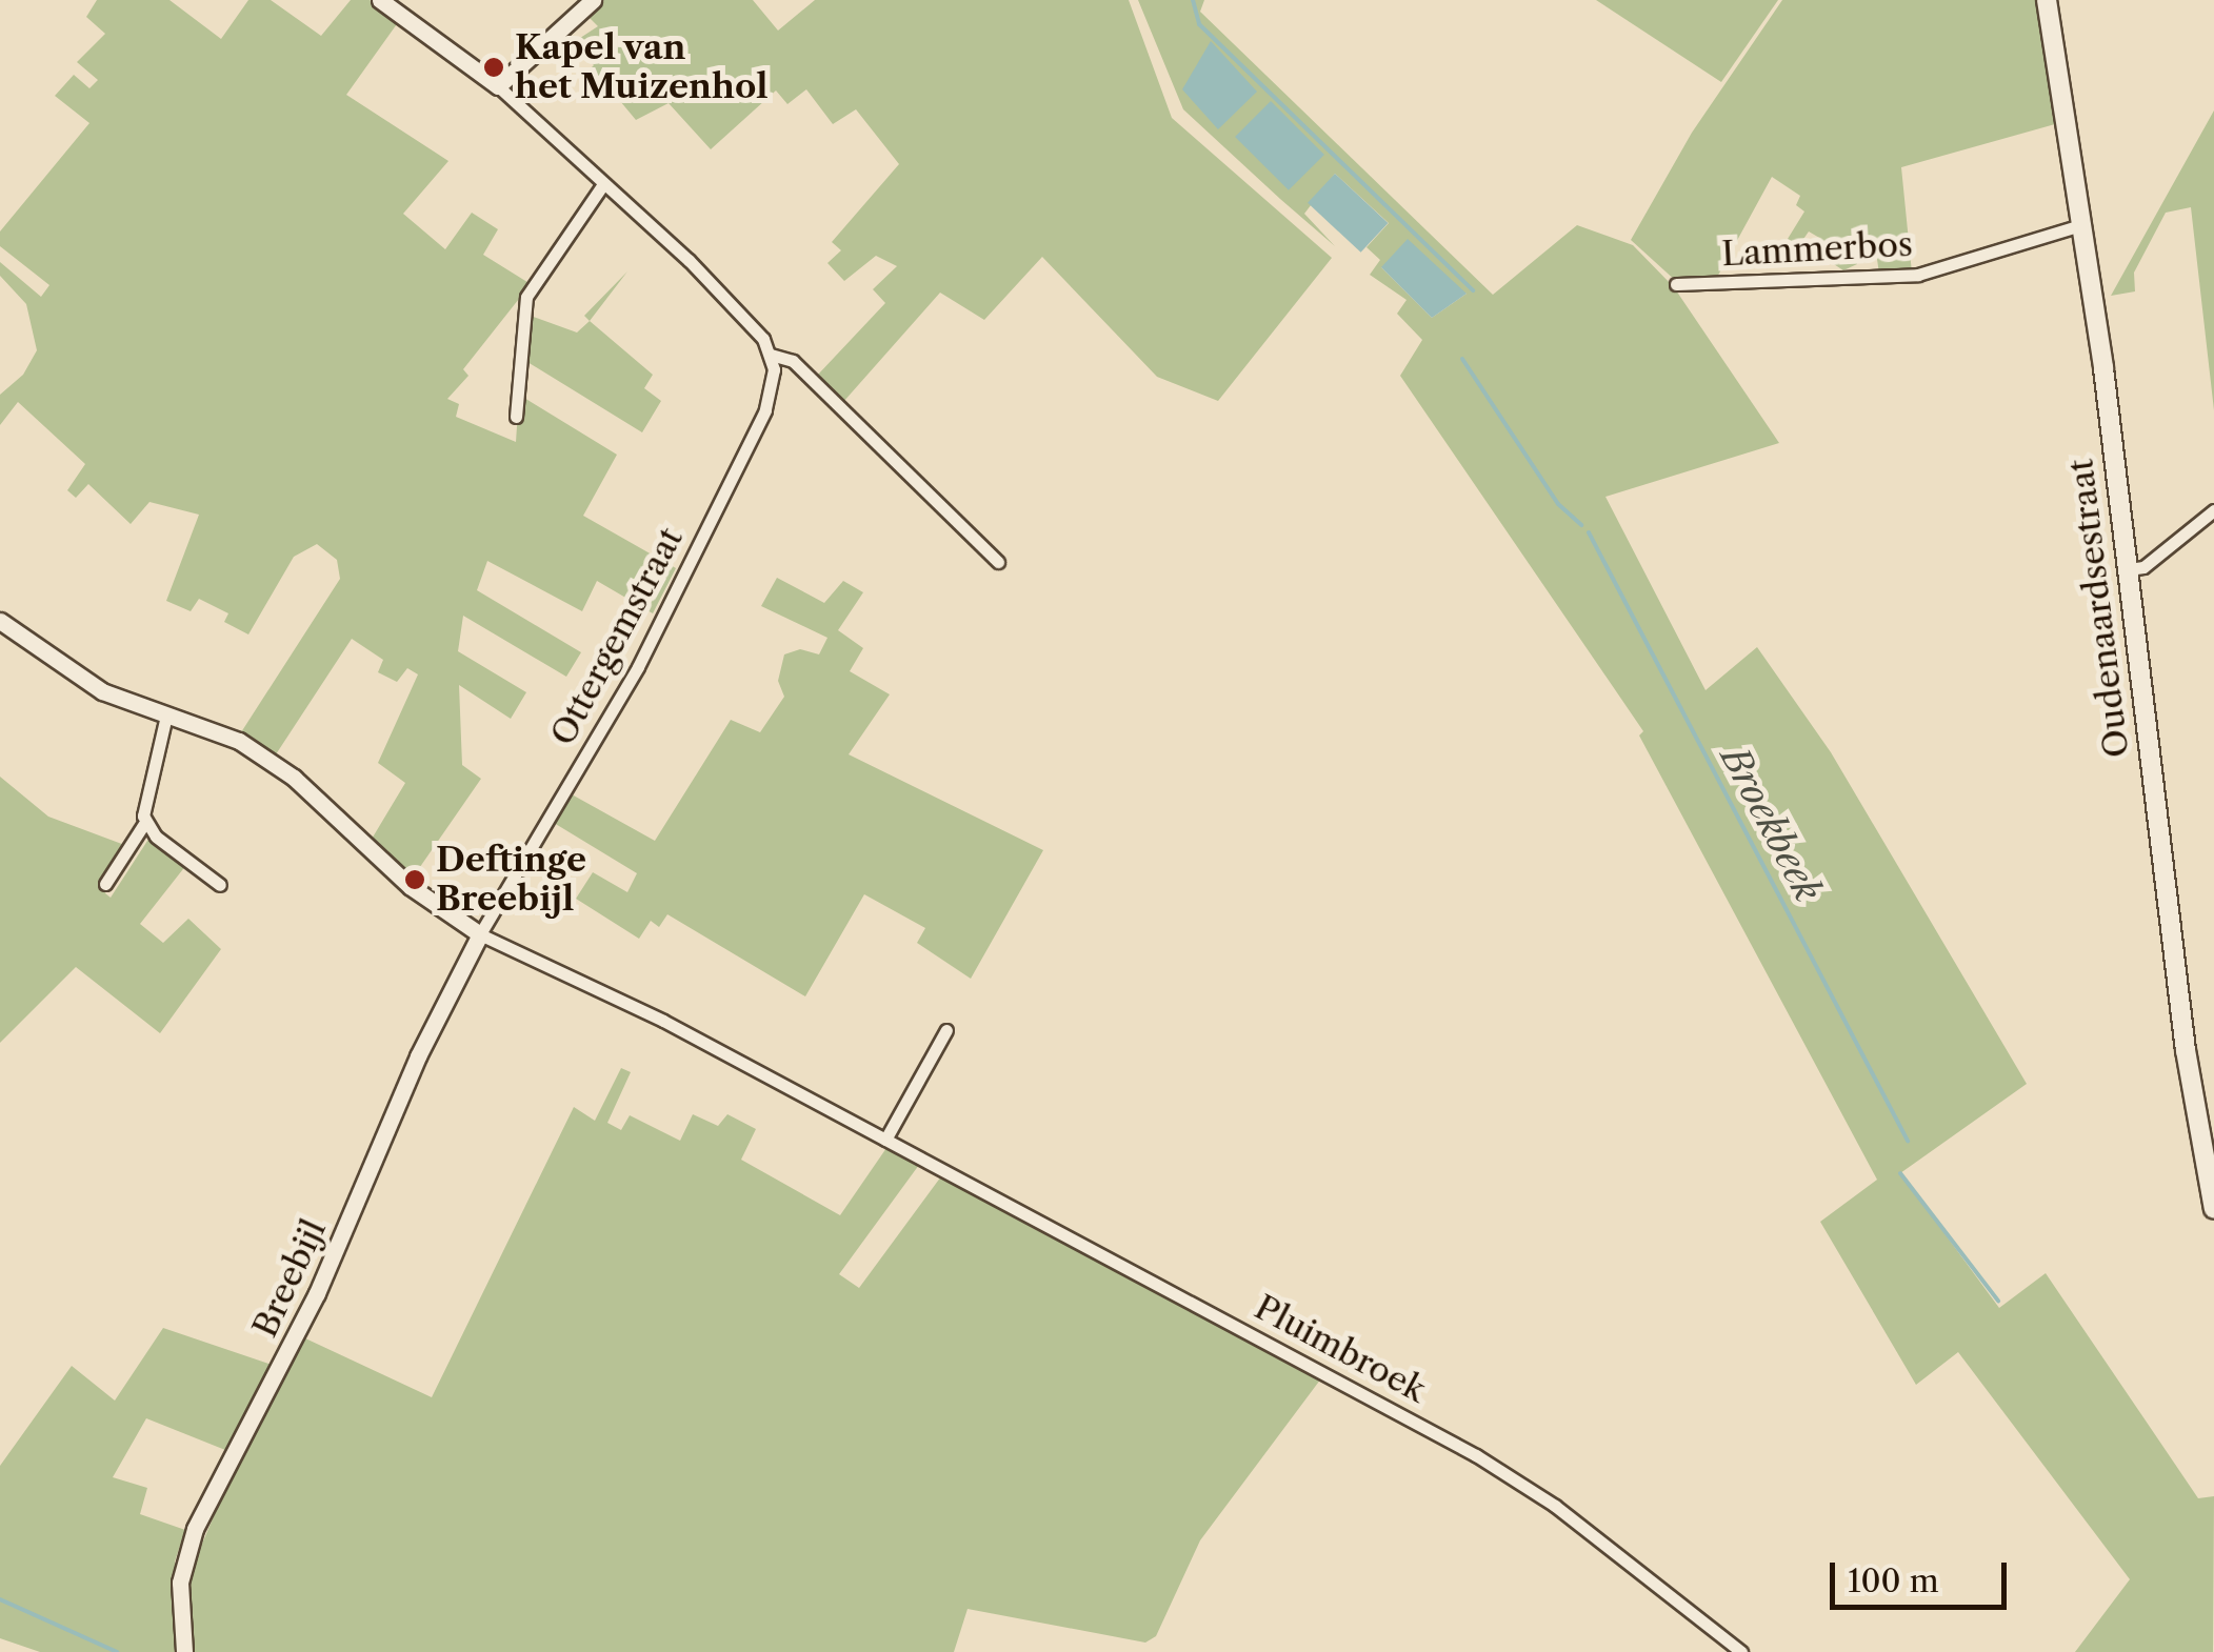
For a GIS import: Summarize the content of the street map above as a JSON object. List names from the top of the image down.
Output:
{
  "streets": {
    "main road": ["Oudenaardsestraat"],
    "street": [
      "Lammerbos",
      "Ottergemstraat",
      "Breebijl",
      "Pluimbroek"
    ]
  },
  "crossings": [
    ["Lammerbos", "Oudenaardsestraat"],
    ["Ottergemstraat", "Breebijl"],
    ["Ottergemstraat", "Pluimbroek"],
    ["Breebijl", "Pluimbroek"]
  ],
  "water": ["Broekbeek"],
  "places": ["Kapel van het Muizenhol", "Deftinge Breebijl"],
  "scale_bar": "100 m"
}
